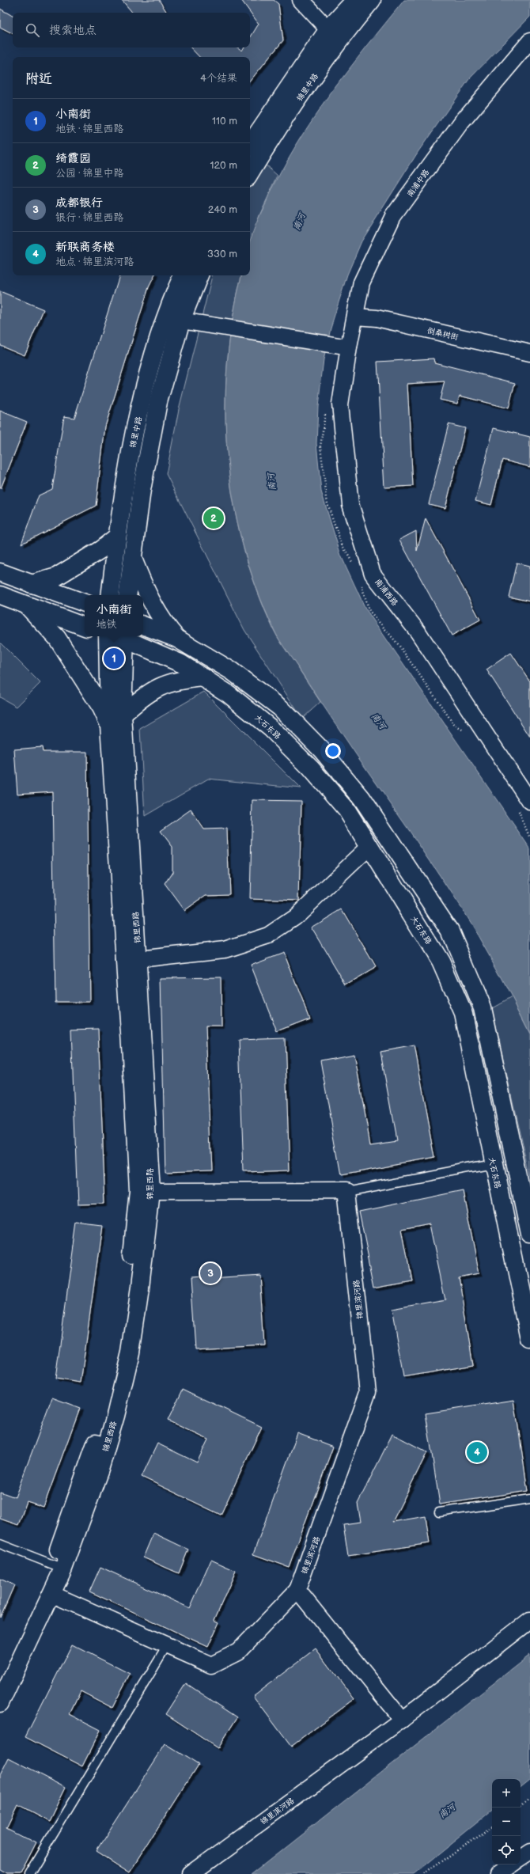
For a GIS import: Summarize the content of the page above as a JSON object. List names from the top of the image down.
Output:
{
  "streets": {
    "main road": ["锦里中路", "大石东路", "锦里西路"],
    "street": [
      "南浦中路",
      "倒桑树街",
      "南浦西路",
      "锦里滨河路"
    ]
  },
  "crossings": [
    ["南浦中路", "倒桑树街"],
    ["南浦中路", "南浦西路"],
    ["大石东路", "锦里西路"]
  ],
  "water": ["南河"],
  "page": {
    "search": "搜索地点",
    "heading": ["附近", "4个结果"],
    "list": [
      {
        "mark": "1",
        "name": "小南街",
        "note": "地铁 · 锦里西路",
        "value": "110 m"
      },
      {
        "mark": "2",
        "name": "绮霞园",
        "note": "公园 · 锦里中路",
        "value": "120 m"
      },
      {
        "mark": "3",
        "name": "成都银行",
        "note": "银行 · 锦里西路",
        "value": "240 m"
      },
      {
        "mark": "4",
        "name": "新联商务楼",
        "note": "地点 · 锦里滨河路",
        "value": "330 m"
      }
    ],
    "pins": [
      "2",
      "1",
      "3",
      "4"
    ],
    "popup": ["小南街", "地铁"],
    "map_buttons": ["+", "−"]
  }
}
